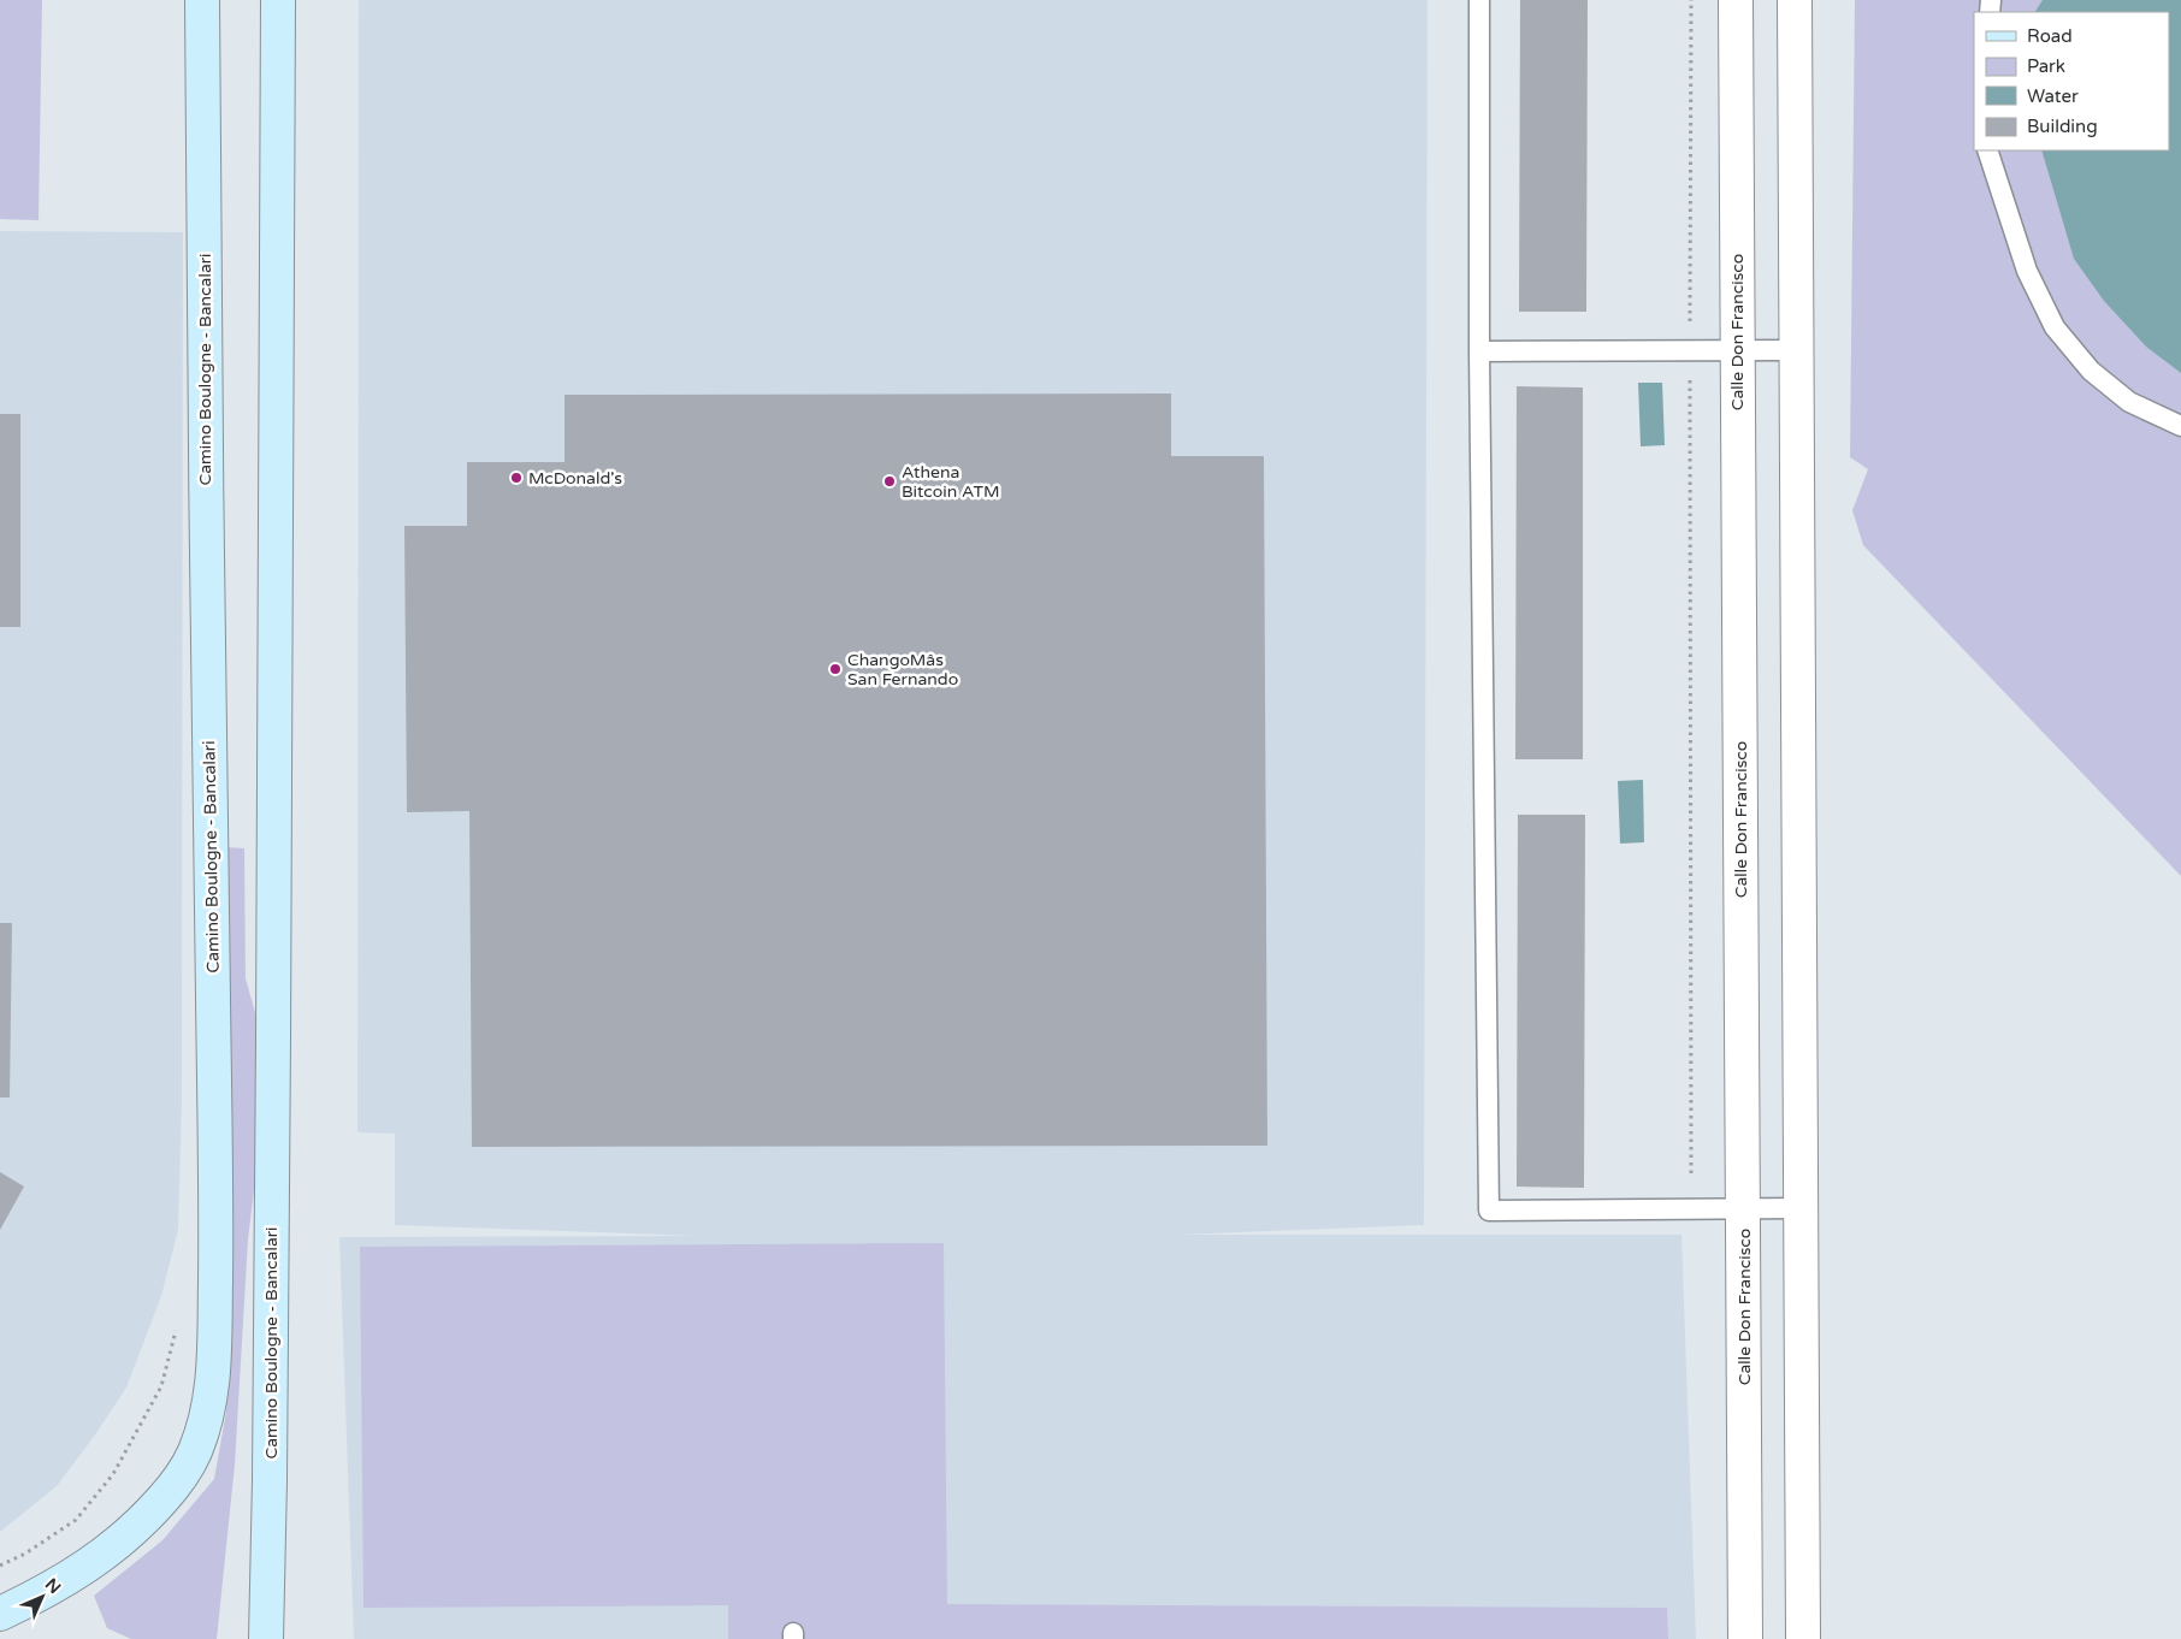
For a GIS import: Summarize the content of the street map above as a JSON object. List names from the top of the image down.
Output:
{
  "streets": {
    "main road": ["Camino Boulogne - Bancalari"],
    "street": ["Calle Don Francisco"]
  },
  "places": ["McDonald's", "Athena Bitcoin ATM", "ChangoMâs San Fernando"],
  "legend": [
    "Road",
    "Park",
    "Water",
    "Building"
  ],
  "north": "top right"
}
